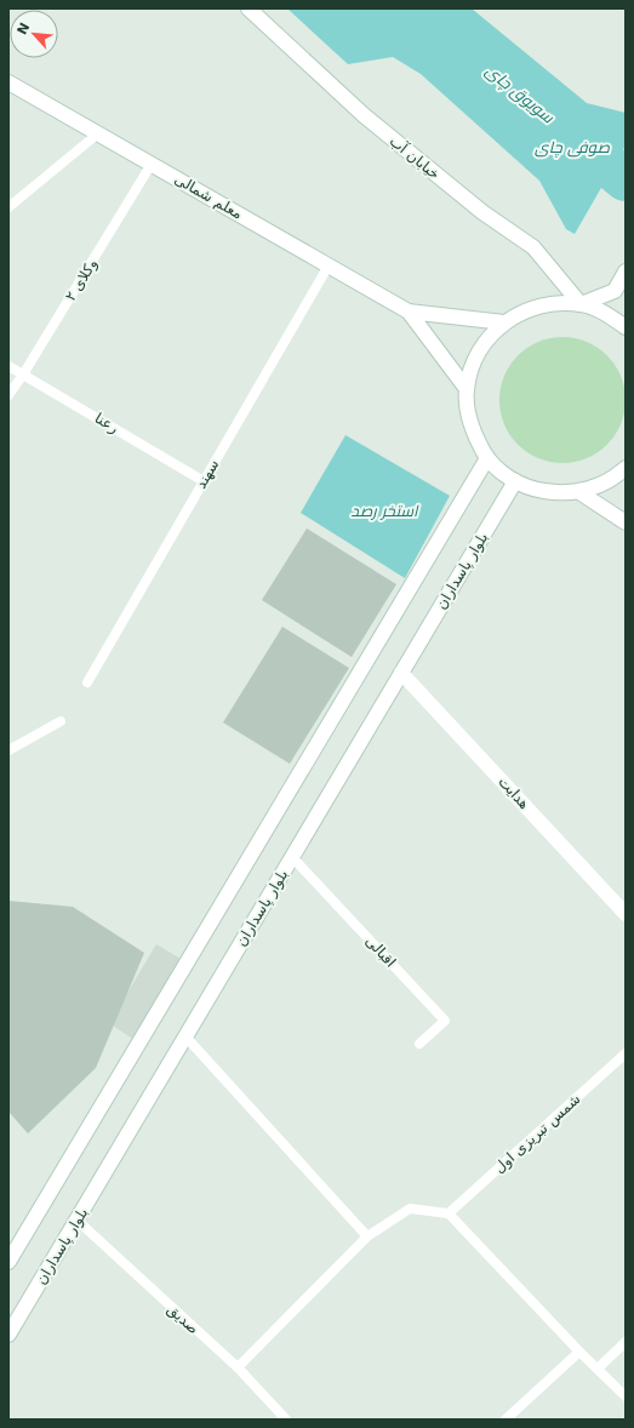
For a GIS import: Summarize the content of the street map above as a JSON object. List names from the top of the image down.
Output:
{
  "streets": {
    "street": [
      "خیابان آب",
      "معلم شمالی",
      "بلوار پاسداران",
      "هدایت"
    ],
    "lane": [
      "وکلای ۲",
      "رعنا",
      "سهند",
      "اقبالی",
      "شمس تبریزی اول",
      "صدیق"
    ]
  },
  "crossings": [
    ["معلم شمالی", "وکلای ۲"],
    ["معلم شمالی", "سهند"],
    ["وکلای ۲", "رعنا"],
    ["رعنا", "سهند"],
    ["بلوار پاسداران", "هدایت"],
    ["بلوار پاسداران", "اقبالی"],
    ["بلوار پاسداران", "صدیق"]
  ],
  "water": ["سویوق چای", "صوفی چای", "استخر رصد"],
  "north": "top left"
}
